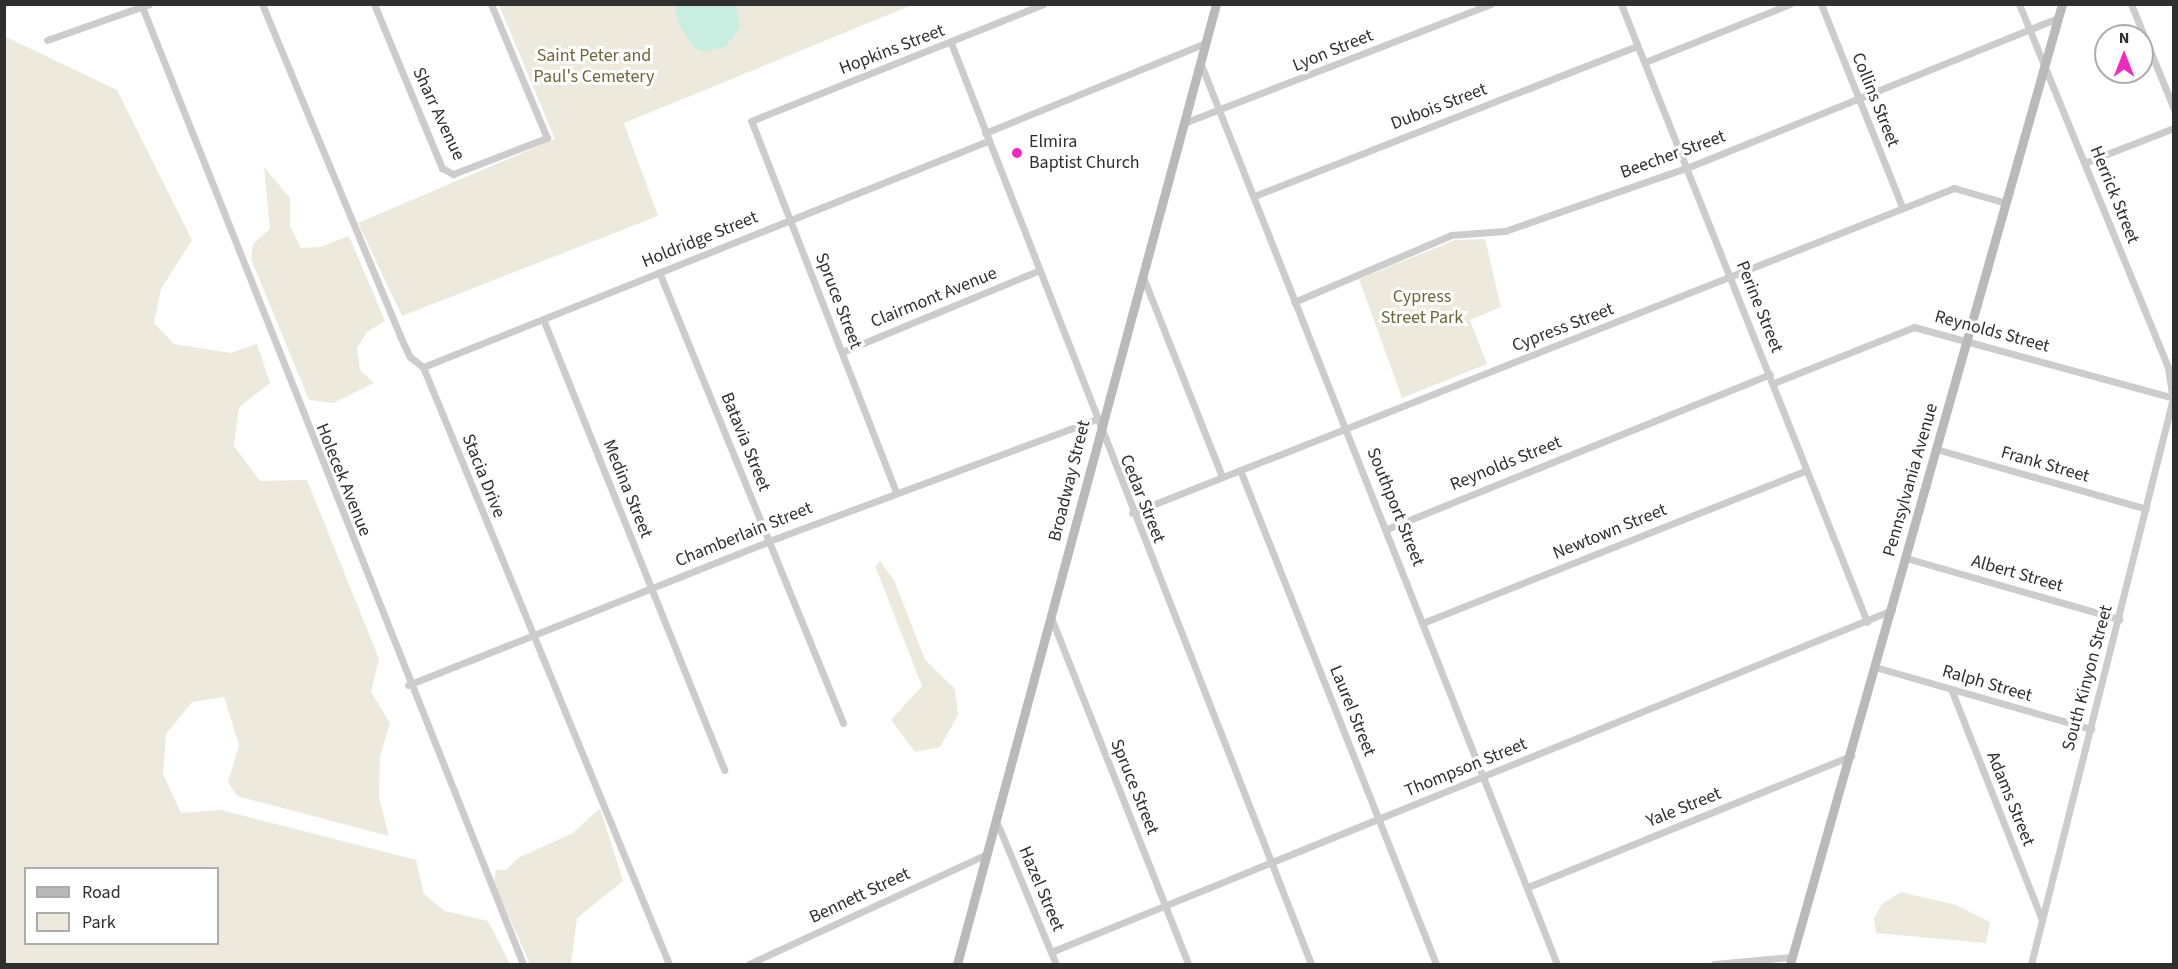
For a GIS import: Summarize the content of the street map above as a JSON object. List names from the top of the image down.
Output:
{
  "streets": {
    "street": [
      "Hopkins Street",
      "Lyon Street",
      "Collins Street",
      "Dubois Street",
      "Sharr Avenue",
      "Beecher Street",
      "Herrick Street",
      "Holdridge Street",
      "Clairmont Avenue",
      "Spruce Street",
      "Perine Street",
      "Cypress Street",
      "Reynolds Street",
      "Batavia Street",
      "Frank Street",
      "Stacia Drive",
      "Holecek Avenue",
      "Pennsylvania Avenue",
      "Broadway Street",
      "Medina Street",
      "Cedar Street",
      "Southport Street",
      "Newtown Street",
      "Chamberlain Street",
      "Albert Street",
      "South Kinyon Street",
      "Ralph Street",
      "Laurel Street",
      "Thompson Street",
      "Adams Street",
      "Yale Street",
      "Hazel Street",
      "Bennett Street"
    ]
  },
  "crossings": [
    ["Hopkins Street", "Spruce Street"],
    ["Hopkins Street", "Cedar Street"],
    ["Lyon Street", "Broadway Street"],
    ["Lyon Street", "Southport Street"],
    ["Collins Street", "Beecher Street"],
    ["Collins Street", "Cypress Street"],
    ["Dubois Street", "Perine Street"],
    ["Dubois Street", "Southport Street"],
    ["Beecher Street", "Herrick Street"],
    ["Beecher Street", "Perine Street"],
    ["Beecher Street", "Pennsylvania Avenue"],
    ["Beecher Street", "Southport Street"],
    ["Herrick Street", "Reynolds Street"],
    ["Herrick Street", "Pennsylvania Avenue"],
    ["Herrick Street", "South Kinyon Street"],
    ["Holdridge Street", "Spruce Street"],
    ["Holdridge Street", "Batavia Street"],
    ["Holdridge Street", "Stacia Drive"],
    ["Holdridge Street", "Broadway Street"],
    ["Holdridge Street", "Medina Street"],
    ["Holdridge Street", "Cedar Street"],
    ["Clairmont Avenue", "Spruce Street"],
    ["Clairmont Avenue", "Cedar Street"],
    ["Spruce Street", "Broadway Street"],
    ["Spruce Street", "Chamberlain Street"],
    ["Spruce Street", "Thompson Street"],
    ["Perine Street", "Cypress Street"],
    ["Perine Street", "Reynolds Street"],
    ["Perine Street", "Newtown Street"],
    ["Perine Street", "Thompson Street"],
    ["Cypress Street", "Pennsylvania Avenue"],
    ["Cypress Street", "Cedar Street"],
    ["Cypress Street", "Southport Street"],
    ["Cypress Street", "Laurel Street"],
    ["Reynolds Street", "Pennsylvania Avenue"],
    ["Reynolds Street", "Southport Street"],
    ["Reynolds Street", "South Kinyon Street"],
    ["Batavia Street", "Chamberlain Street"],
    ["Frank Street", "Pennsylvania Avenue"],
    ["Frank Street", "South Kinyon Street"],
    ["Stacia Drive", "Chamberlain Street"],
    ["Holecek Avenue", "Chamberlain Street"],
    ["Pennsylvania Avenue", "Albert Street"],
    ["Pennsylvania Avenue", "Ralph Street"],
    ["Pennsylvania Avenue", "Thompson Street"],
    ["Pennsylvania Avenue", "Yale Street"],
    ["Broadway Street", "Cedar Street"],
    ["Broadway Street", "Southport Street"],
    ["Broadway Street", "Hazel Street"],
    ["Broadway Street", "Bennett Street"],
    ["Medina Street", "Chamberlain Street"],
    ["Cedar Street", "Chamberlain Street"],
    ["Cedar Street", "Thompson Street"],
    ["Southport Street", "Newtown Street"],
    ["Southport Street", "Thompson Street"],
    ["Southport Street", "Yale Street"],
    ["Albert Street", "South Kinyon Street"],
    ["South Kinyon Street", "Ralph Street"],
    ["South Kinyon Street", "Adams Street"],
    ["Ralph Street", "Adams Street"],
    ["Laurel Street", "Thompson Street"],
    ["Thompson Street", "Hazel Street"]
  ],
  "parks": ["Saint Peter and Paul's Cemetery", "Cypress Street Park"],
  "places": ["Elmira Baptist Church"],
  "legend": ["Road", "Park"],
  "north": "top"
}
